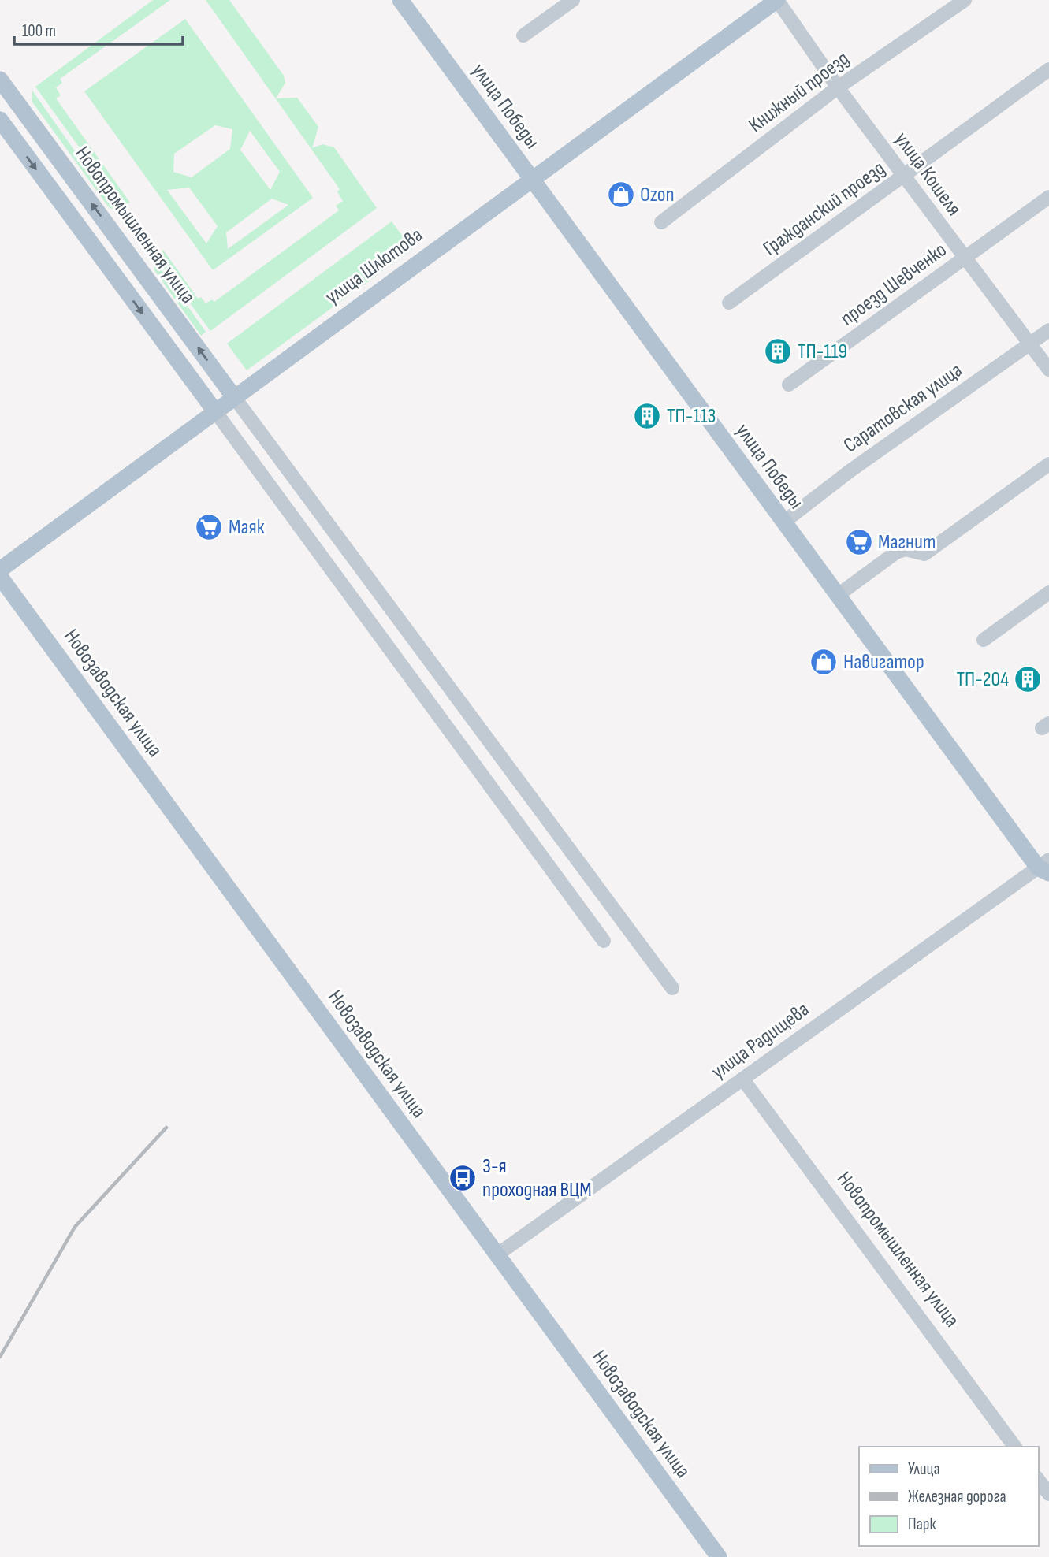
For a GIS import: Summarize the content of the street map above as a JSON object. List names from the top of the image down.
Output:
{
  "streets": {
    "main road": [
      "улица Победы",
      "Новопромышленная улица",
      "улица Шлютова",
      "Новозаводская улица"
    ],
    "street": [
      "Книжный проезд",
      "улица Кошеля",
      "Гражданский проезд",
      "проезд Шевченко",
      "Саратовская улица",
      "улица Радищева"
    ]
  },
  "crossings": [
    ["Книжный проезд", "улица Кошеля"],
    ["улица Победы", "улица Шлютова"],
    ["улица Победы", "Саратовская улица"],
    ["улица Победы", "улица Радищева"],
    ["улица Кошеля", "Гражданский проезд"],
    ["улица Кошеля", "улица Шлютова"],
    ["улица Кошеля", "проезд Шевченко"],
    ["улица Кошеля", "Саратовская улица"],
    ["Новопромышленная улица", "улица Шлютова"],
    ["Новопромышленная улица", "улица Радищева"],
    ["Новозаводская улица", "улица Радищева"]
  ],
  "places": {
    "shop": ["Ozon", "Навигатор"],
    "building": ["ТП-119", "ТП-113", "ТП-204"],
    "supermarket": ["Маяк", "Магнит"],
    "bus stop": ["3-я проходная ВЦМ"]
  },
  "legend": ["Улица", "Железная дорога", "Парк"],
  "scale_bar": "100 m"
}
